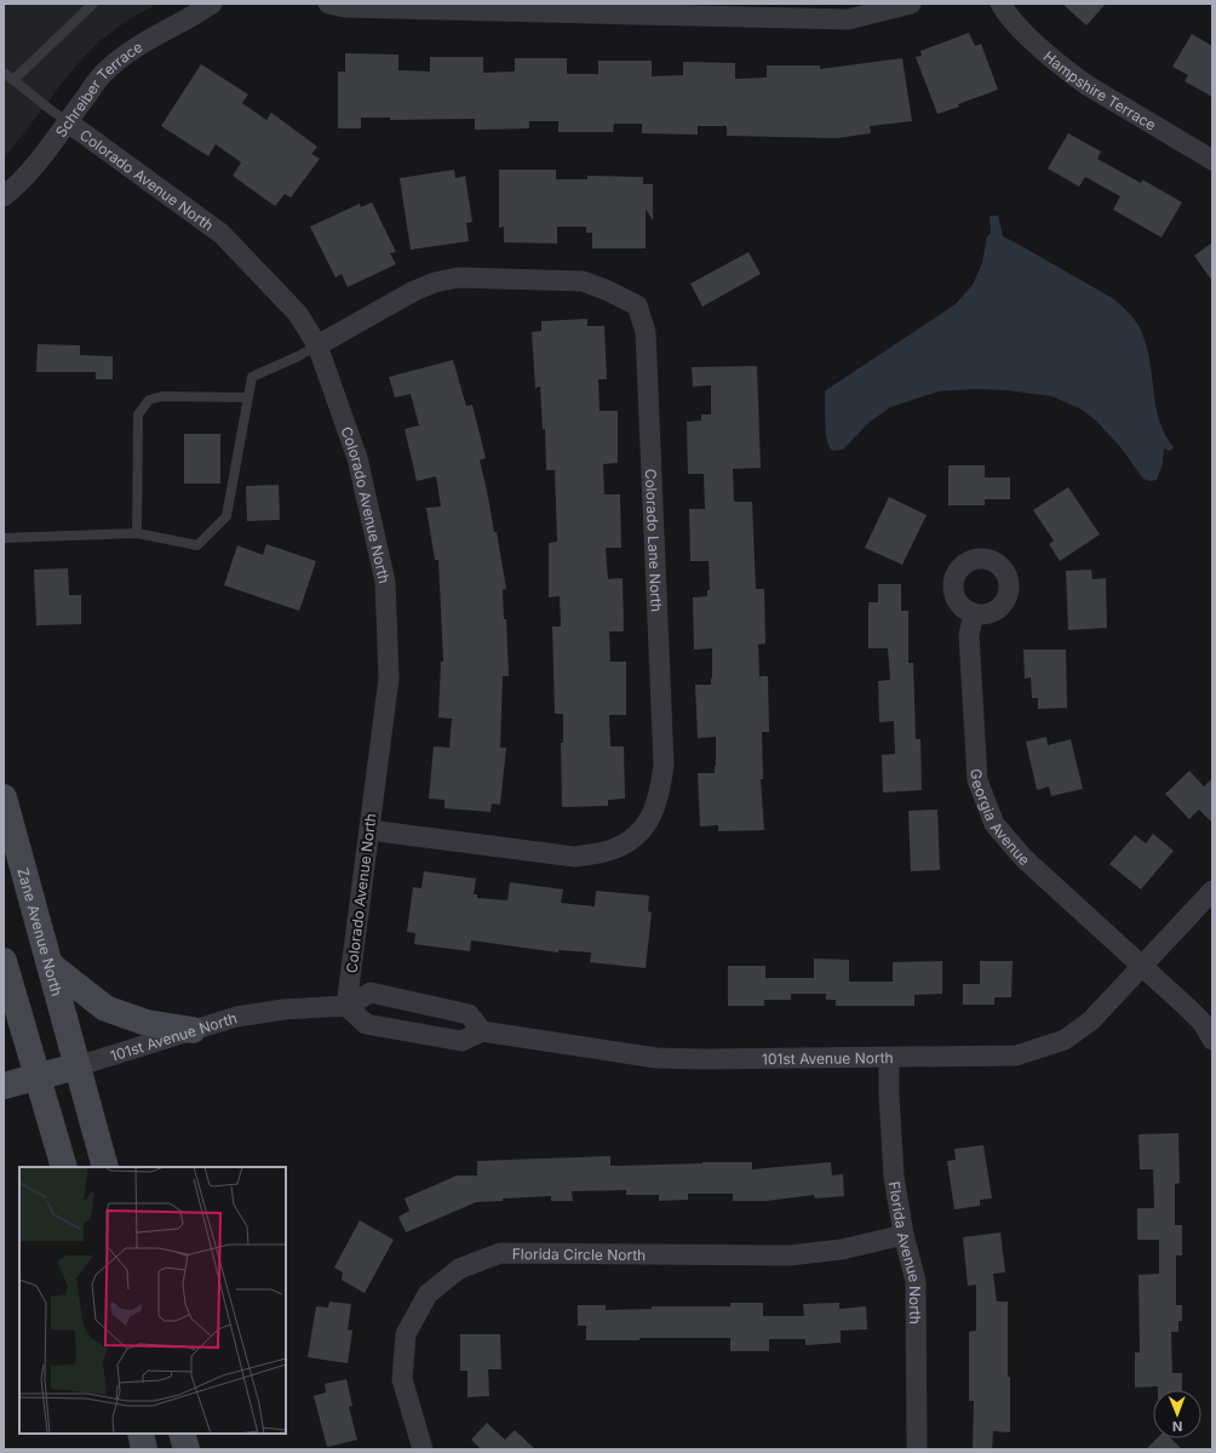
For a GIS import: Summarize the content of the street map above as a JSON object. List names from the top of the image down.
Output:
{
  "streets": {
    "main road": ["Zane Avenue North", "101st Avenue North"],
    "street": [
      "Hampshire Terrace",
      "Schreiber Terrace",
      "Colorado Avenue North",
      "Colorado Lane North",
      "Georgia Avenue",
      "Florida Circle North",
      "Florida Avenue North"
    ]
  },
  "crossings": [
    ["Schreiber Terrace", "Colorado Avenue North"],
    ["Colorado Avenue North", "Colorado Lane North"],
    ["Colorado Avenue North", "101st Avenue North"],
    ["Georgia Avenue", "101st Avenue North"],
    ["Zane Avenue North", "101st Avenue North"],
    ["101st Avenue North", "Florida Avenue North"],
    ["Florida Circle North", "Florida Avenue North"]
  ],
  "north": "bottom"
}
